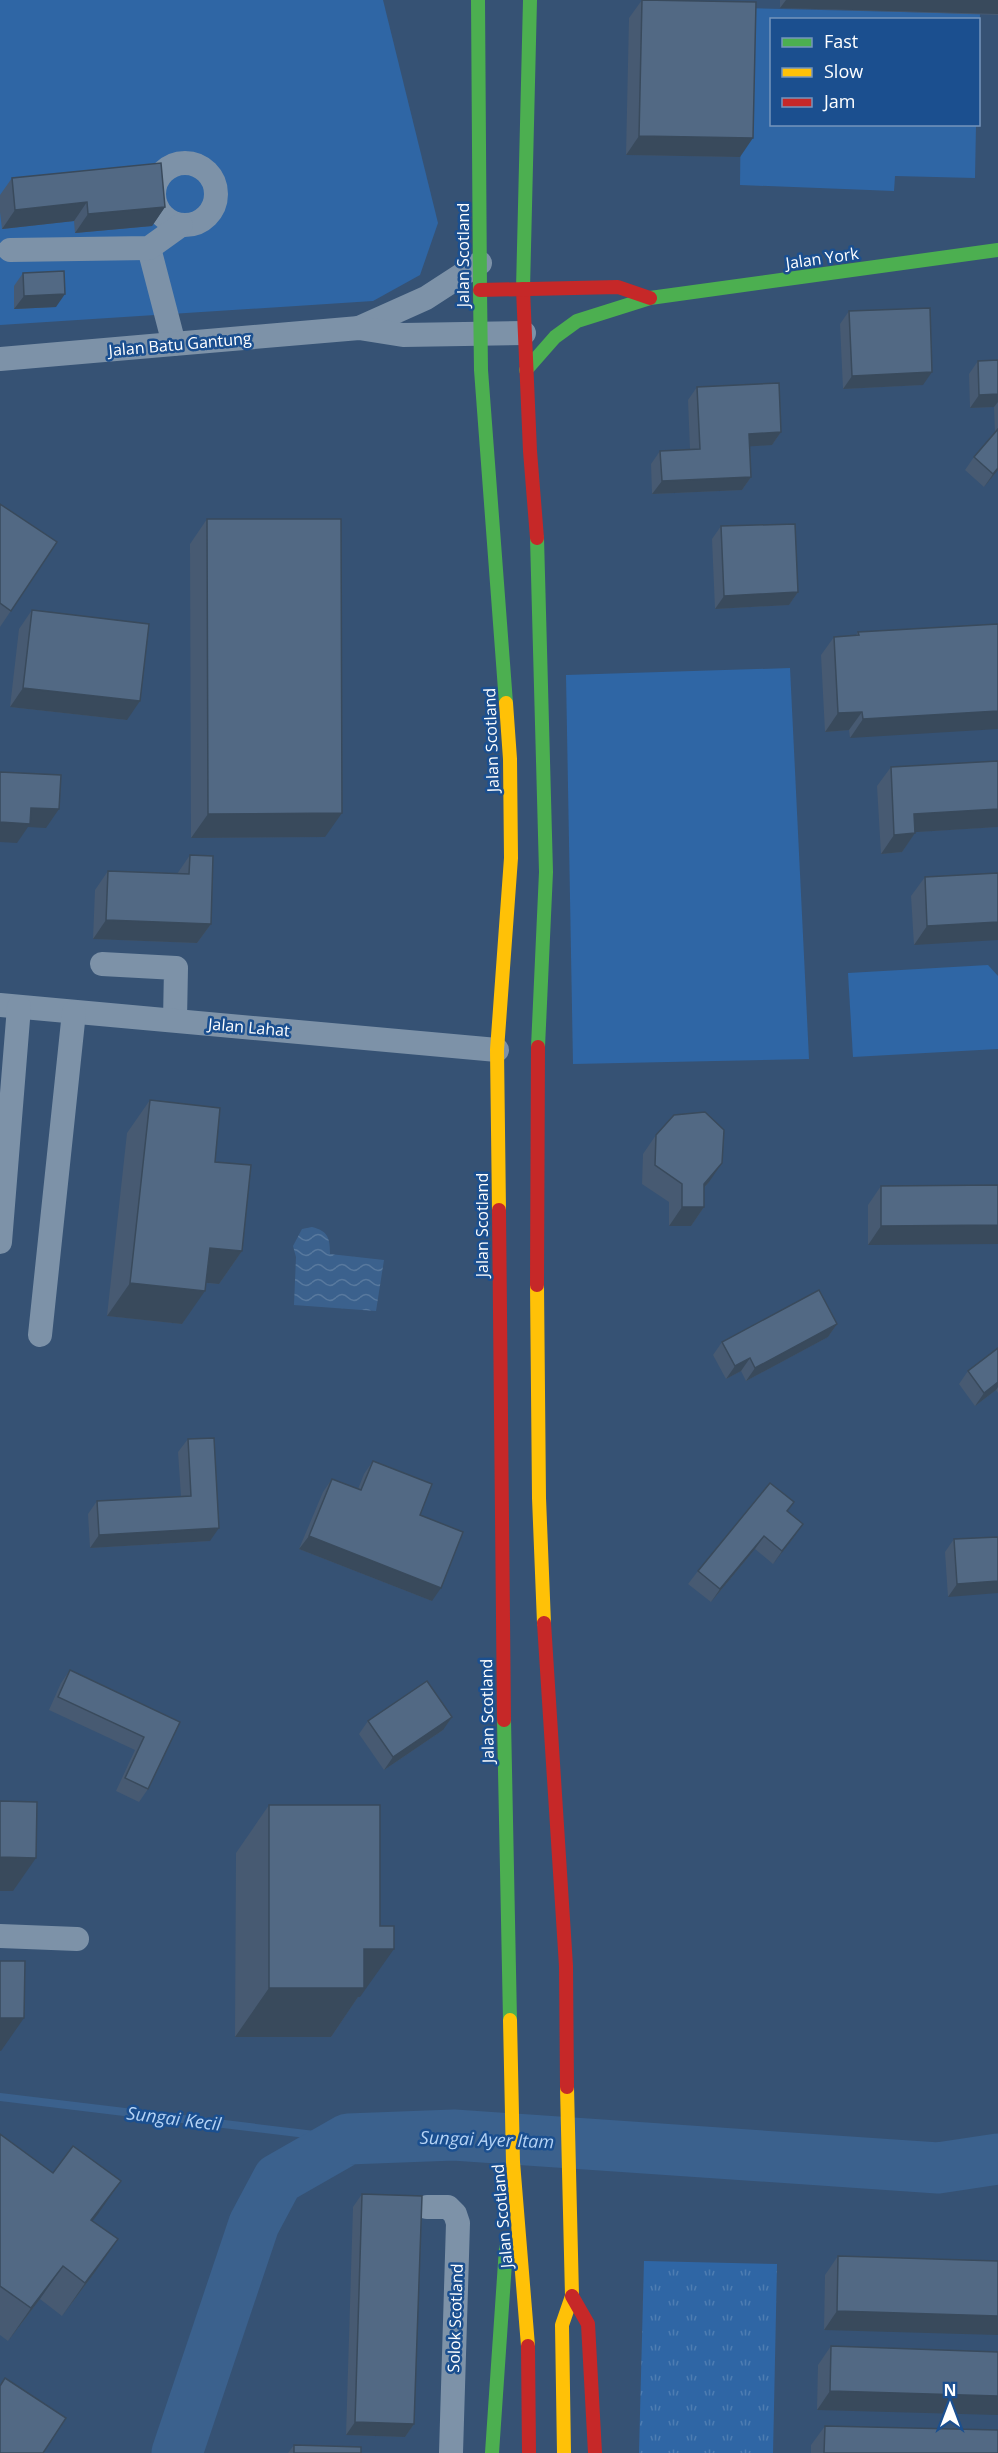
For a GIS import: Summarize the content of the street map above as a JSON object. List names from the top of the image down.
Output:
{
  "streets": {
    "main road": ["Jalan Scotland", "Jalan York"],
    "street": ["Jalan Batu Gantung", "Jalan Lahat", "Solok Scotland"]
  },
  "crossings": [
    ["Jalan Scotland", "Jalan York"],
    ["Jalan Scotland", "Jalan Batu Gantung"],
    ["Jalan Scotland", "Jalan Lahat"]
  ],
  "water": ["Sungai Kecil", "Sungai Ayer Itam"],
  "legend": ["Fast", "Slow", "Jam"],
  "north": "top"
}
